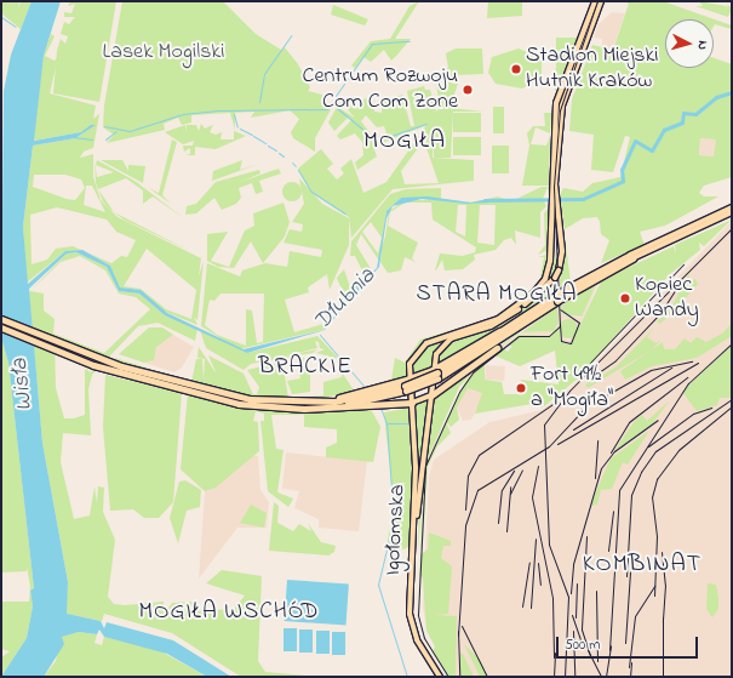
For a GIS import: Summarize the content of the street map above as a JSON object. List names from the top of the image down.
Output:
{
  "streets": {
    "main road": ["Igołomska"]
  },
  "districts": [
    "MOGIŁA",
    "STARA MOGIŁA",
    "BRACKIE",
    "KOMBINAT",
    "MOGIŁA WSCHÓD"
  ],
  "water": ["Dłubnia", "Wisła"],
  "parks": ["Lasek Mogilski"],
  "places": [
    "Stadion Miejski Hutnik Kraków",
    "Centrum Rozwoju Com Com Zone",
    "Kopiec Wandy",
    "Fort 49½ a \"Mogiła\""
  ],
  "scale_bar": "500 m",
  "north": "right"
}
